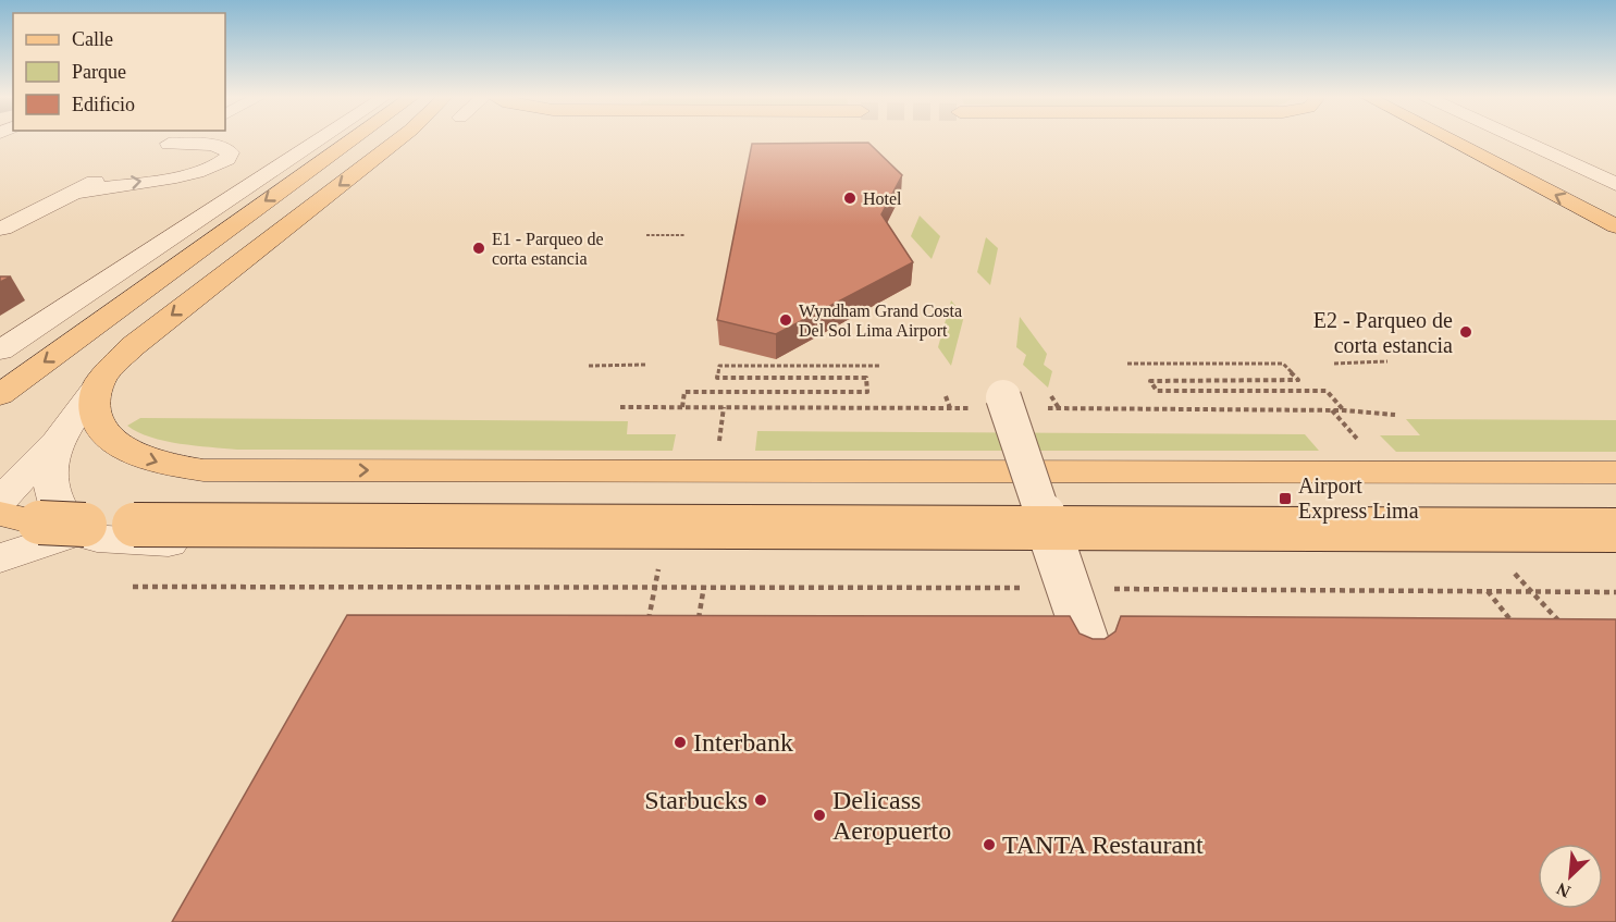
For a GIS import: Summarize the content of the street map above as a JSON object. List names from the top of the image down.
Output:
{
  "places": {
    "other": [
      "Hotel",
      "E1 - Parqueo de corta estancia",
      "Wyndham Grand Costa Del Sol Lima Airport",
      "E2 - Parqueo de corta estancia",
      "Interbank",
      "Starbucks",
      "Delicass Aeropuerto",
      "TANTA Restaurant"
    ],
    "transit": ["Airport Express Lima"]
  },
  "legend": ["Calle", "Parque", "Edificio"],
  "north": "bottom left"
}
